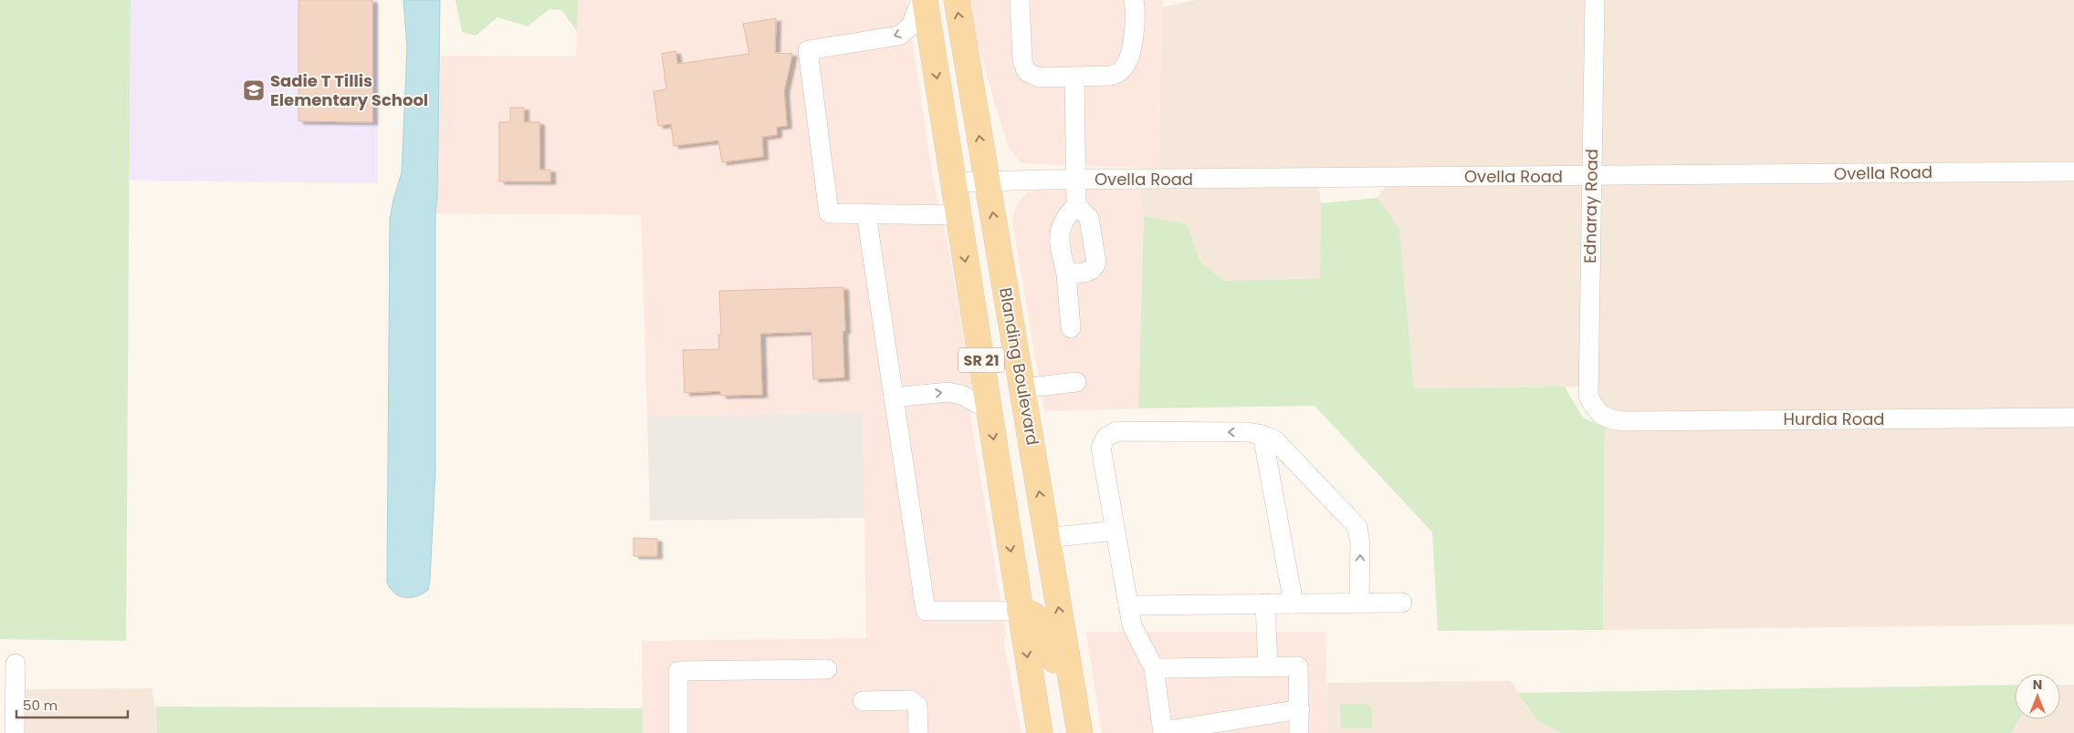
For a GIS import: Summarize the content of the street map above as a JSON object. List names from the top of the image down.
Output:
{
  "streets": {
    "main road": ["SR 21", "Blanding Boulevard"],
    "street": ["Ovella Road", "Ednaray Road", "Hurdia Road"]
  },
  "crossings": [
    ["Ovella Road", "Ednaray Road"],
    ["Ovella Road", "SR 21"],
    ["Ovella Road", "Blanding Boulevard"],
    ["Ednaray Road", "Hurdia Road"]
  ],
  "places": {
    "school or university": ["Sadie T Tillis Elementary School"]
  },
  "scale_bar": "50 m",
  "north": "top"
}
